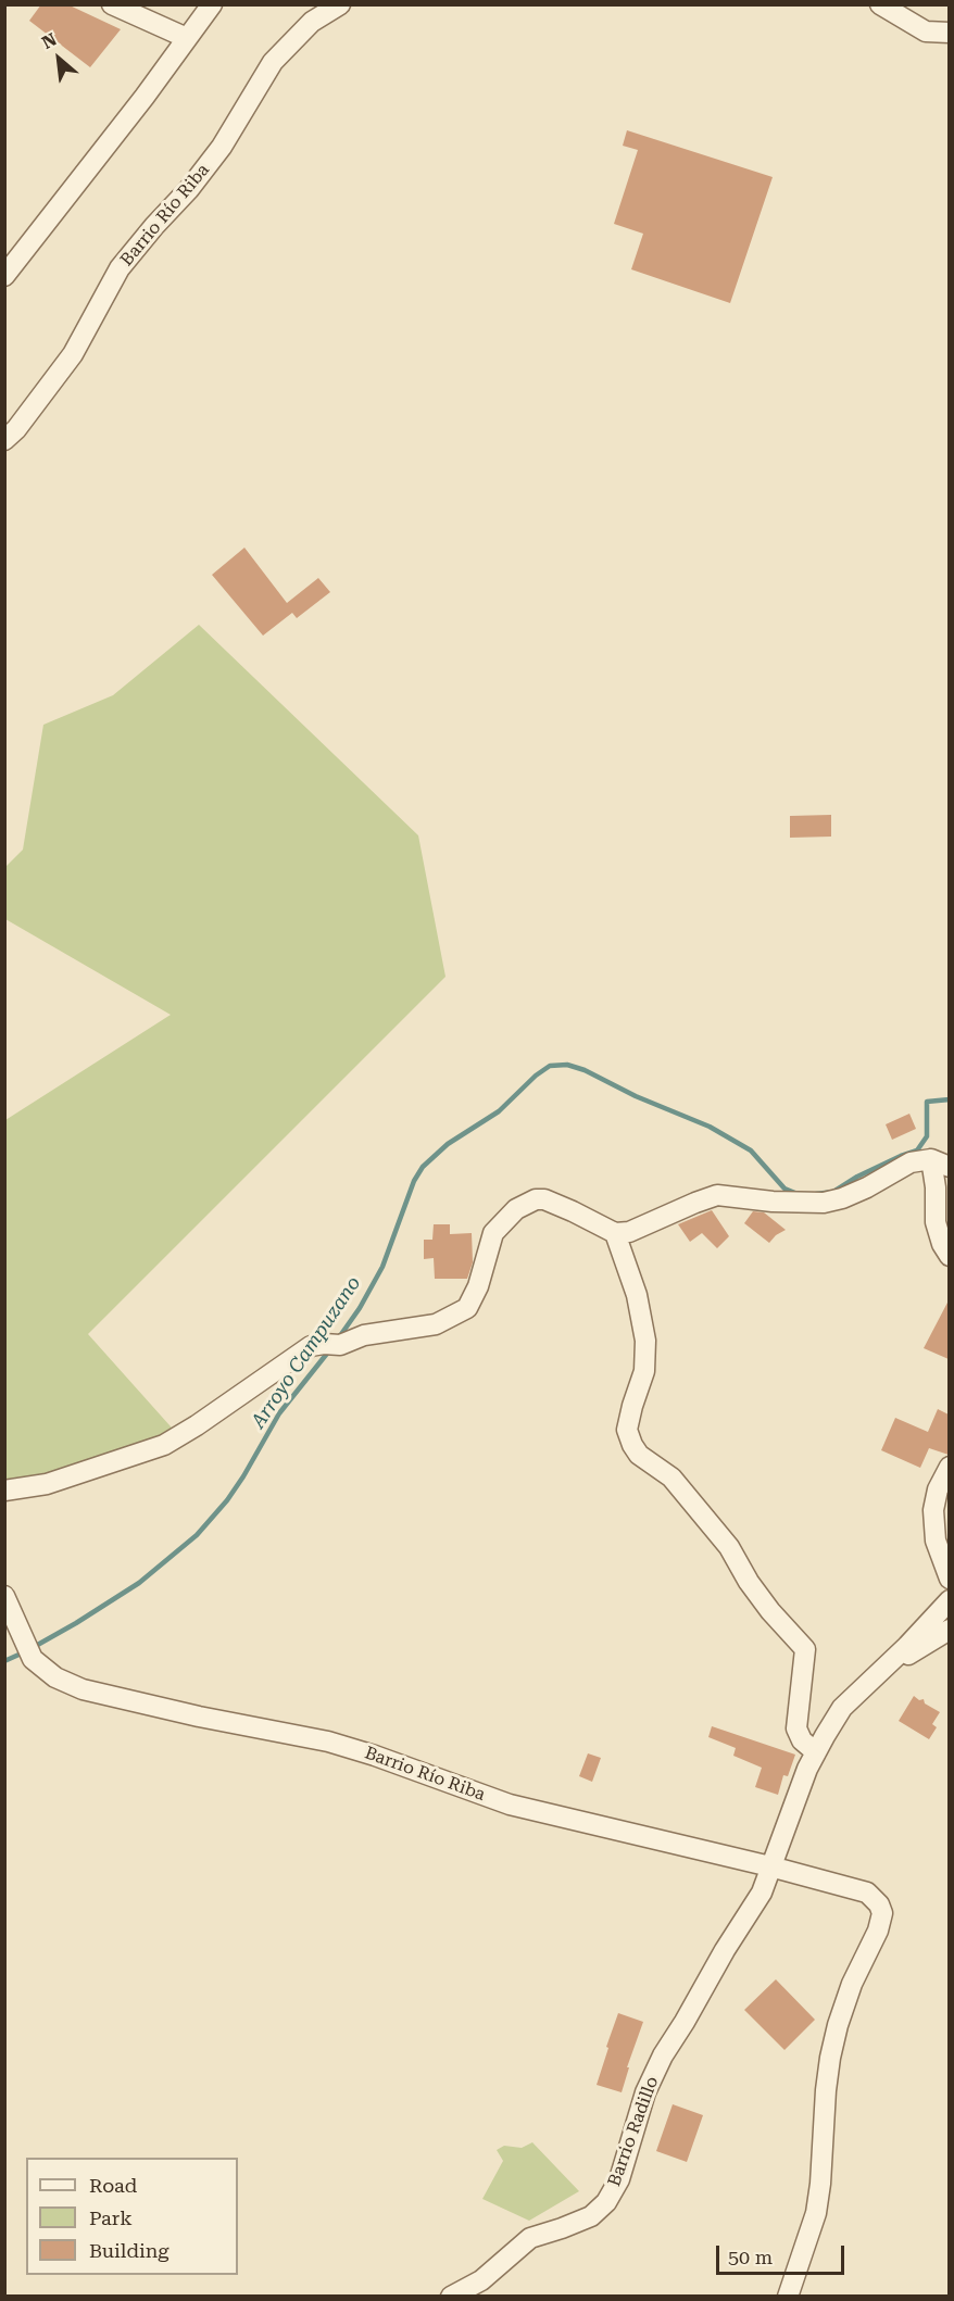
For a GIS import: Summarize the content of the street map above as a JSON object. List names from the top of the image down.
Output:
{
  "streets": {
    "street": ["Barrio Río Riba", "Barrio Radillo"]
  },
  "crossings": [
    ["Barrio Río Riba", "Barrio Radillo"]
  ],
  "water": ["Arroyo Campuzano"],
  "legend": ["Road", "Park", "Building"],
  "scale_bar": "50 m",
  "north": "top left"
}
